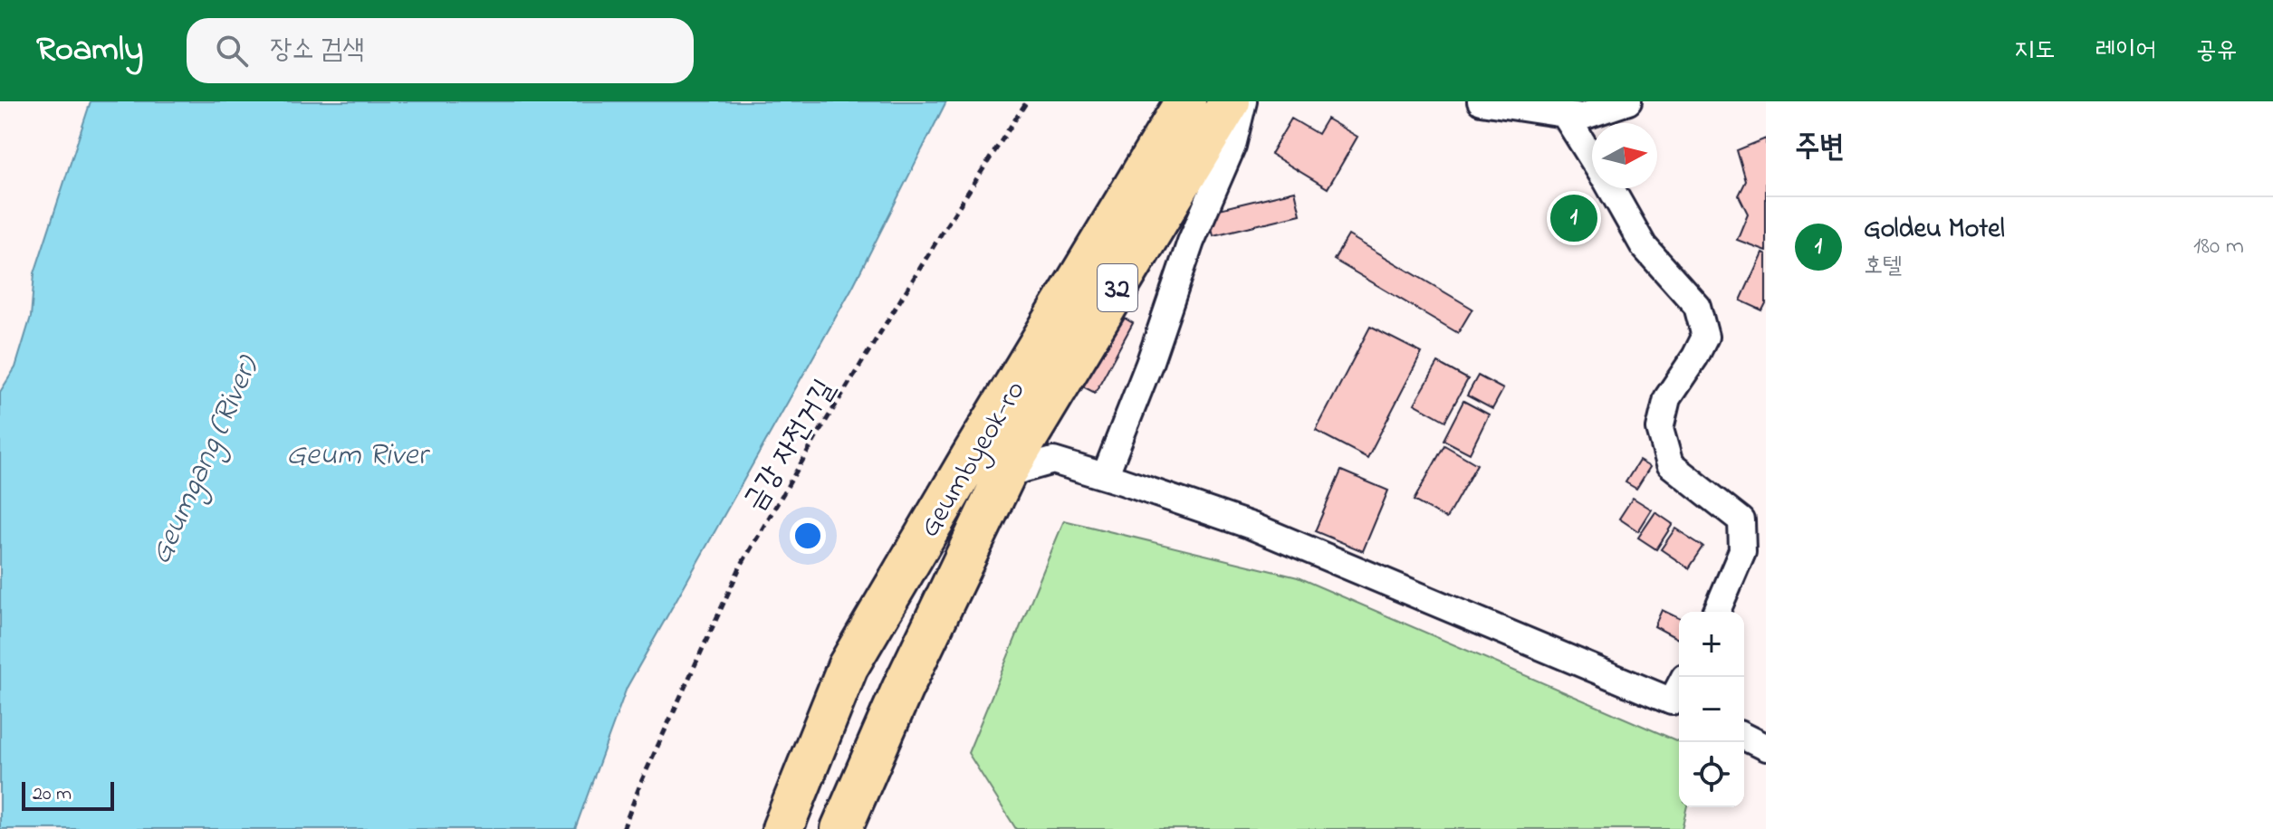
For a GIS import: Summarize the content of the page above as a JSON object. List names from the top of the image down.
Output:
{
  "streets": {
    "highway": ["32", "Geumbyeok-ro"],
    "path": ["금강 자전거길"]
  },
  "water": ["Geum River", "Geumgang (River)"],
  "scale_bar": "20 m",
  "north": "right",
  "page": {
    "header": "Roamly",
    "search": "장소 검색",
    "nav": ["지도", "레이어", "공유"],
    "heading": "주변",
    "pins": "1",
    "list": [
      {
        "mark": "1",
        "name": "Goldeu Motel",
        "note": "호텔",
        "value": "180 m"
      }
    ],
    "map_buttons": ["+", "−"],
    "scale": "20 m"
  }
}
